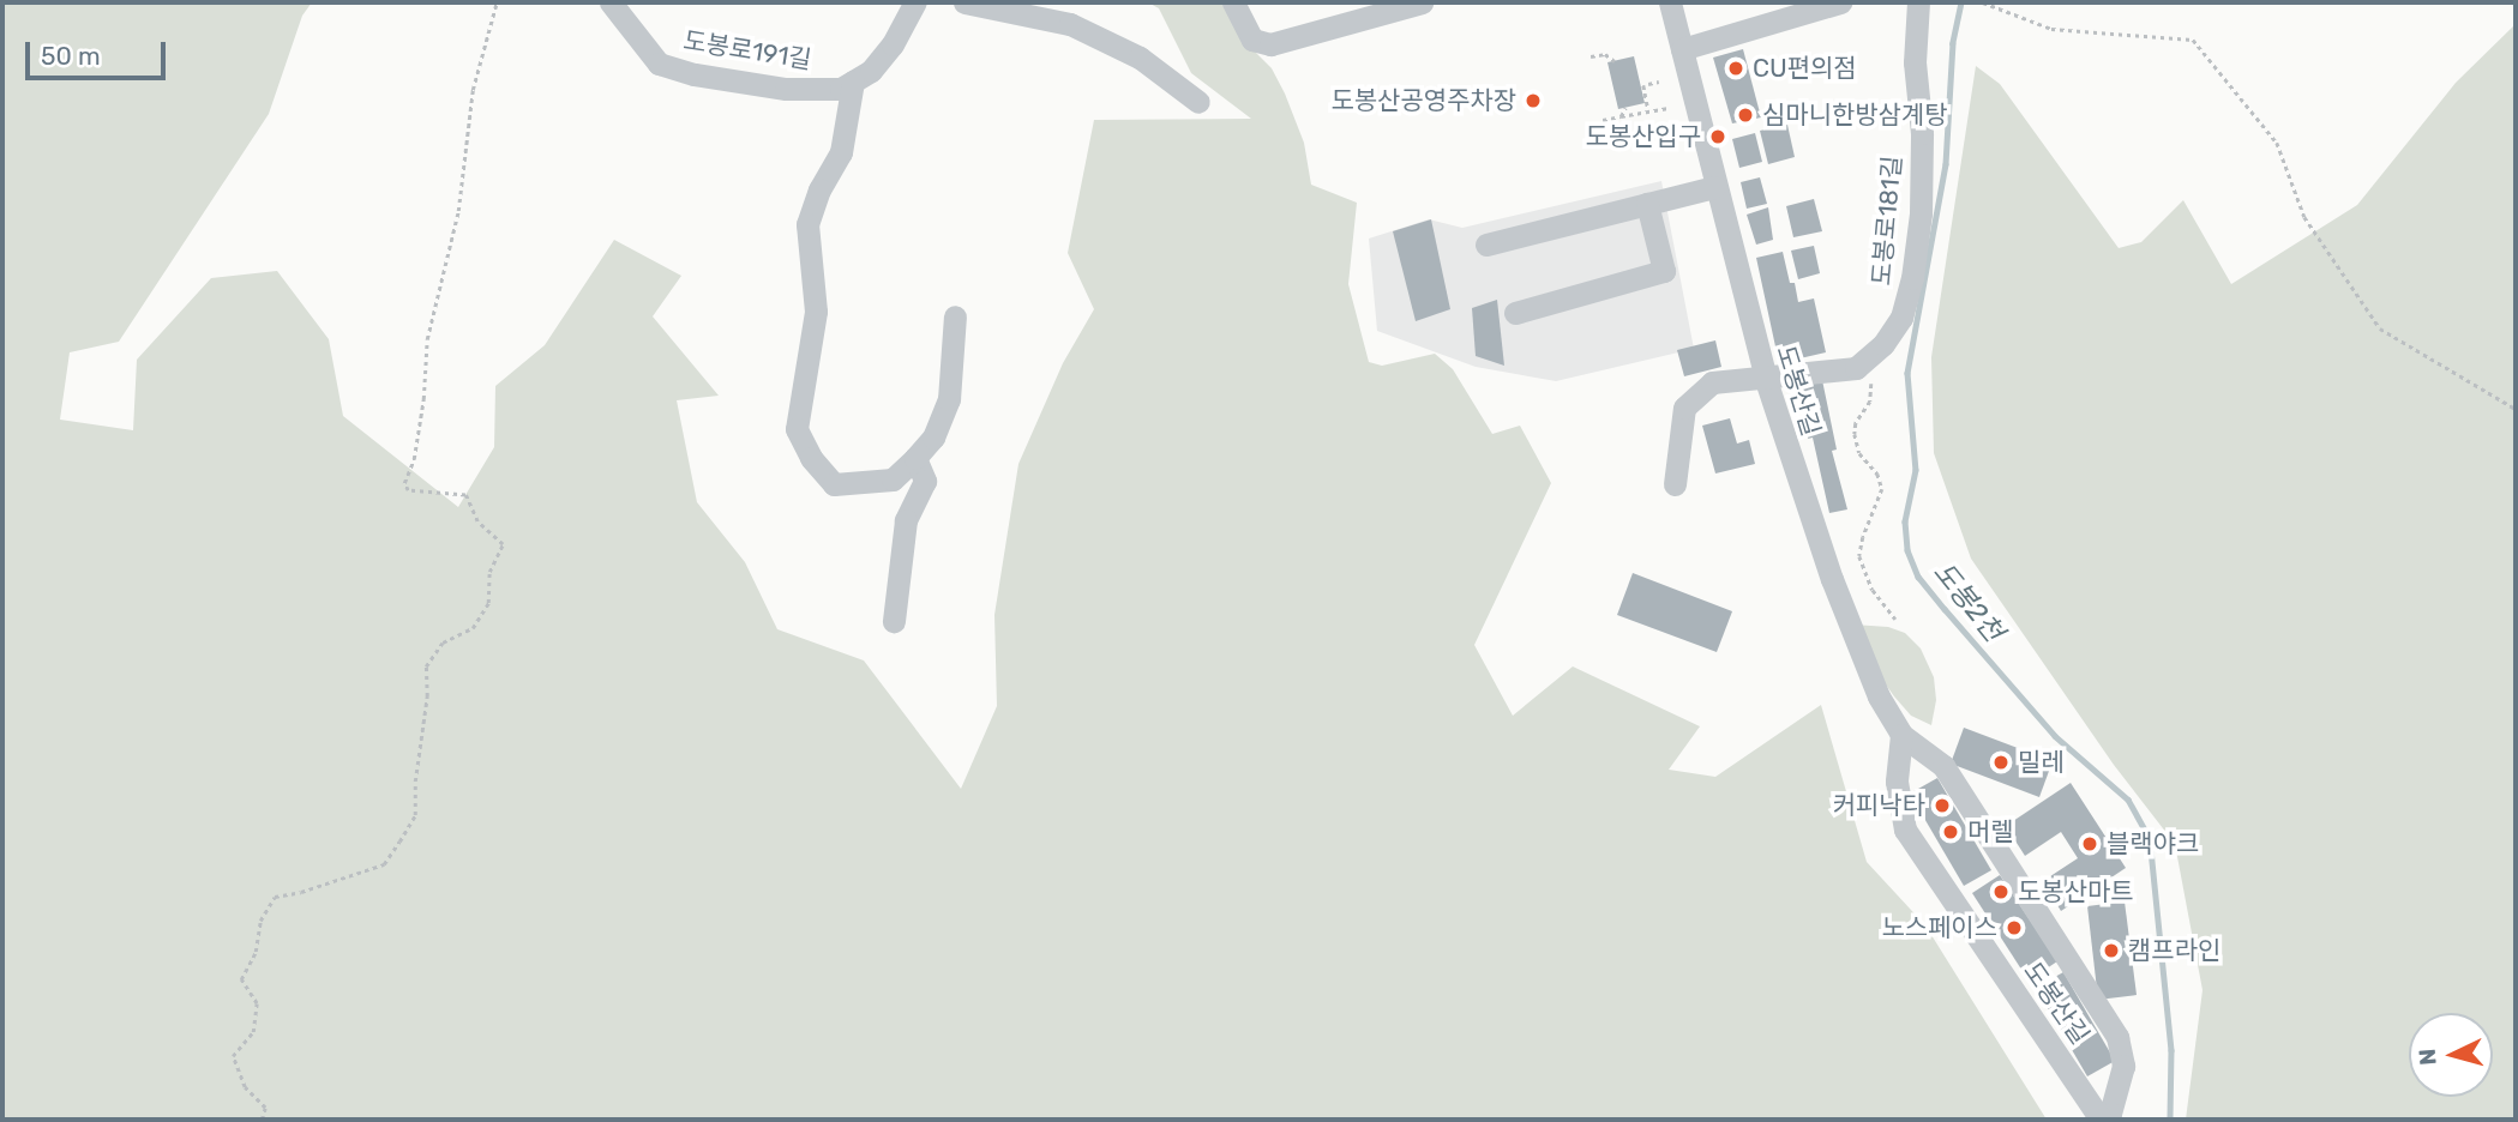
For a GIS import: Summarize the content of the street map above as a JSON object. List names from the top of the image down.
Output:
{
  "streets": {
    "street": ["도봉로191길", "도봉로181길", "도봉산길"]
  },
  "crossings": [
    ["도봉로181길", "도봉산길"]
  ],
  "water": ["도봉2천"],
  "places": [
    "CU편의점",
    "도봉산공영주차장",
    "심마니한방삼계탕",
    "도봉산입구",
    "밀레",
    "커피낙타",
    "머렐",
    "블랙야크",
    "도봉산마트",
    "노스페이스",
    "캠프라인"
  ],
  "scale_bar": "50 m",
  "north": "left"
}
